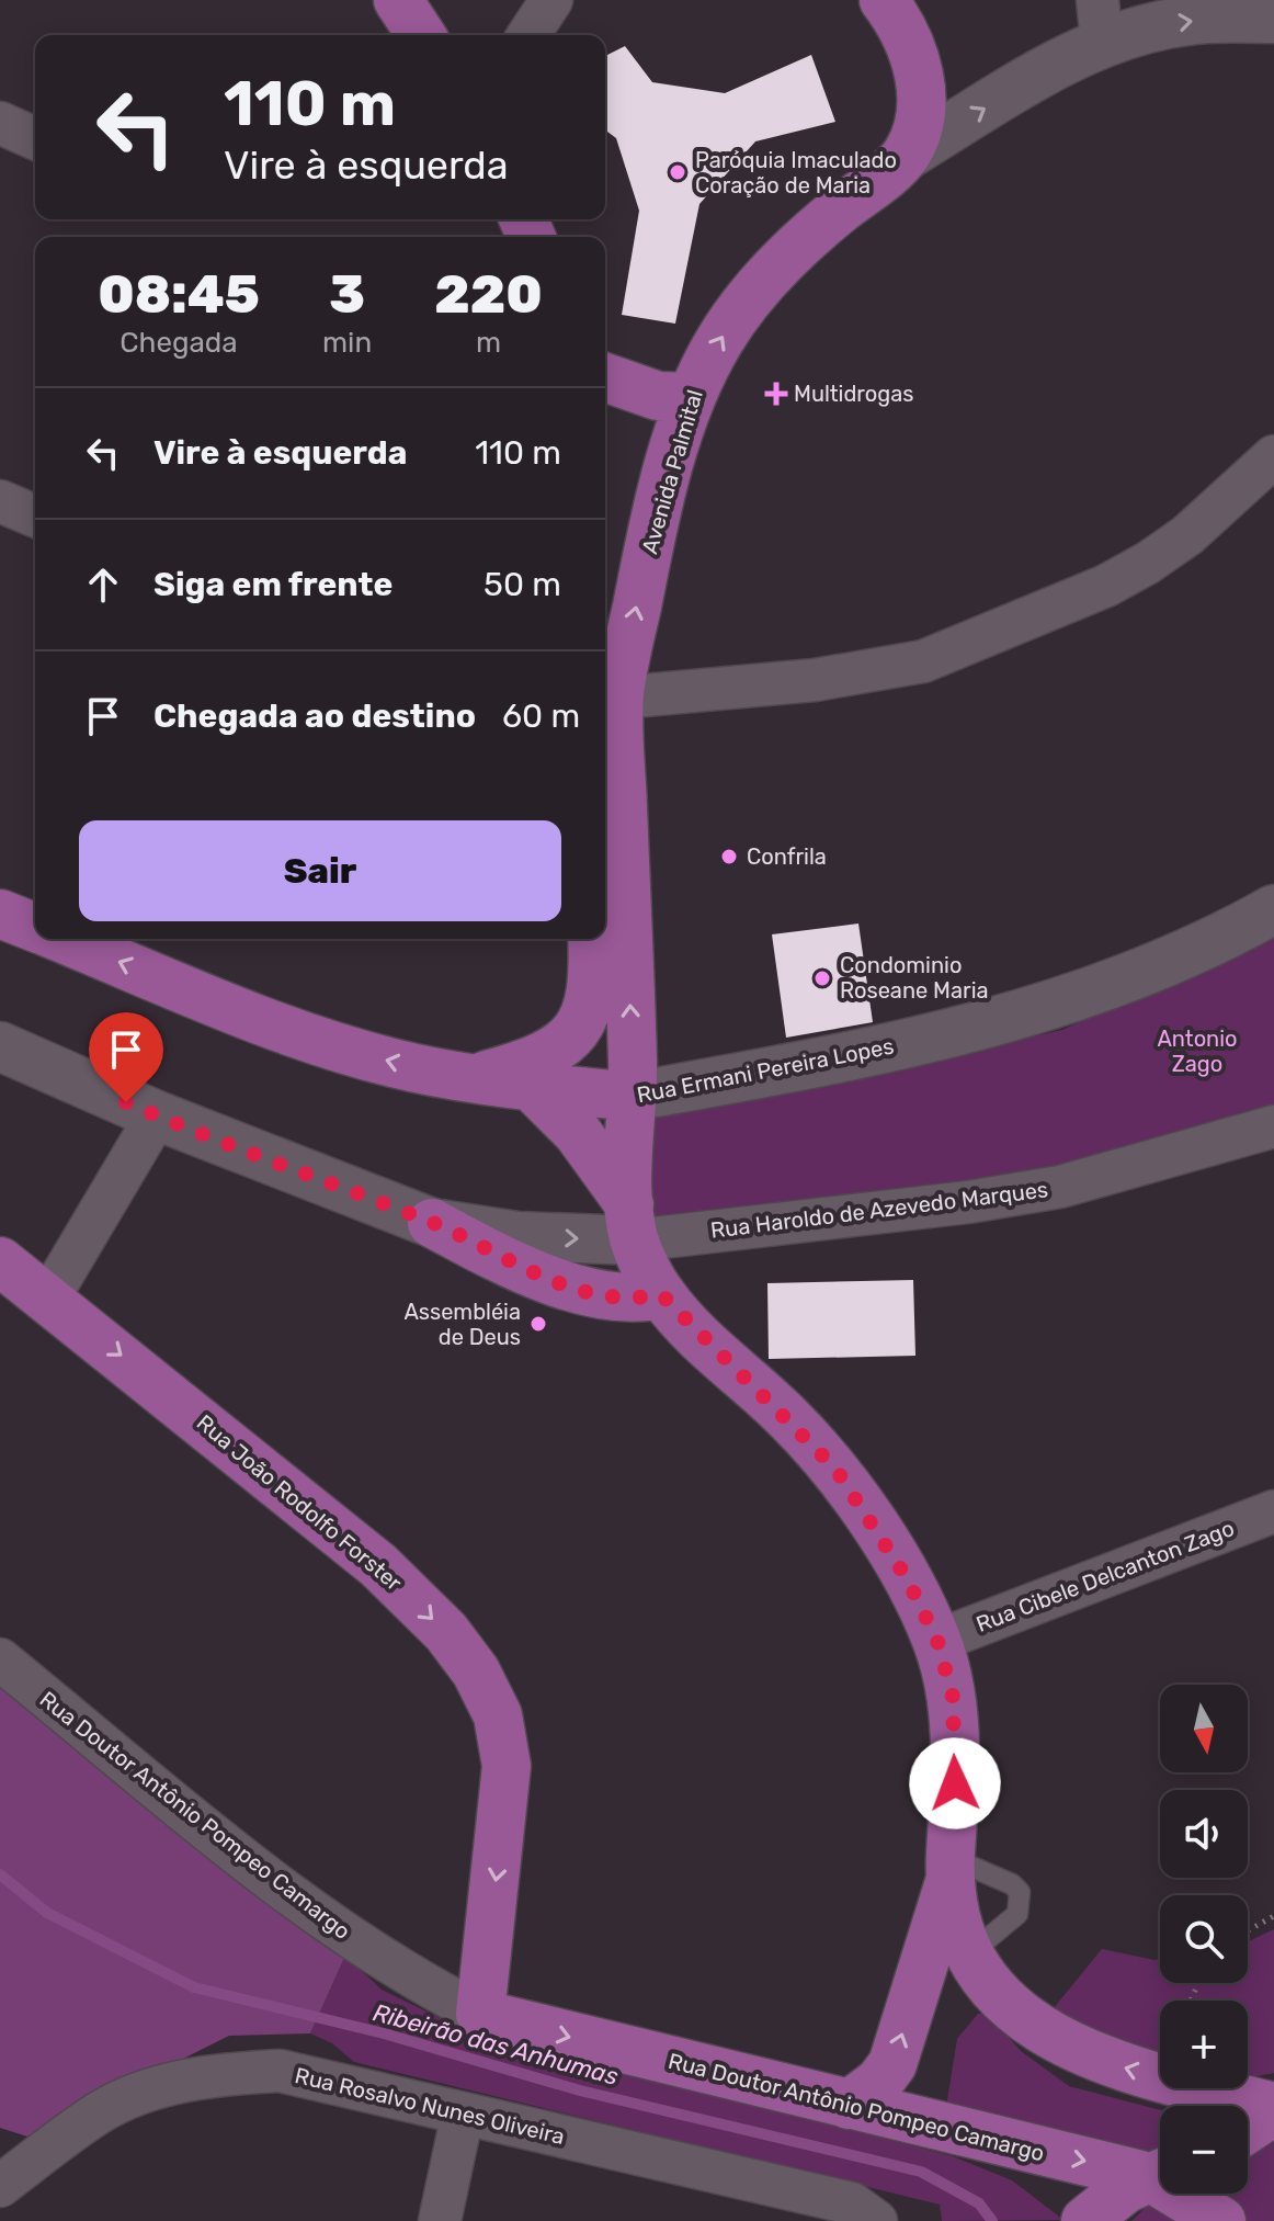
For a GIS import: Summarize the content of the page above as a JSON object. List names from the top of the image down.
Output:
{
  "streets": {
    "main road": [
      "Avenida Palmital",
      "Rua Ermani Pereira Lopes",
      "Rua João Rodolfo Forster",
      "Rua Doutor Antônio Pompeo Camargo"
    ],
    "street": ["Rua Haroldo de Azevedo Marques", "Rua Cibele Delcanton Zago", "Rua Rosalvo Nunes Oliveira"]
  },
  "crossings": [
    ["Avenida Palmital", "Rua Ermani Pereira Lopes"],
    ["Avenida Palmital", "Rua Haroldo de Azevedo Marques"],
    ["Rua João Rodolfo Forster", "Rua Doutor Antônio Pompeo Camargo"]
  ],
  "one_way": ["Avenida Palmital", "Rua Doutor Antônio Pompeo Camargo"],
  "water": ["Ribeirão das Anhumas"],
  "parks": ["Antonio Zago"],
  "places": {
    "other": [
      "Paróquia Imaculado Coração de Maria",
      "Confrila",
      "Condominio Roseane Maria",
      "Assembléia de Deus"
    ],
    "health": ["Multidrogas"]
  },
  "north": "bottom",
  "page": {
    "turn": ["110 m", "Vire à esquerda"],
    "eta": [
      "08:45",
      "Chegada",
      "3",
      "min",
      "220",
      "m"
    ],
    "list": [
      {
        "name": "Vire à esquerda",
        "value": "110 m"
      },
      {
        "name": "Siga em frente",
        "value": "50 m"
      },
      {
        "name": "Chegada ao destino",
        "value": "60 m"
      }
    ],
    "buttons": "Sair",
    "map_buttons": ["+", "−"]
  }
}
